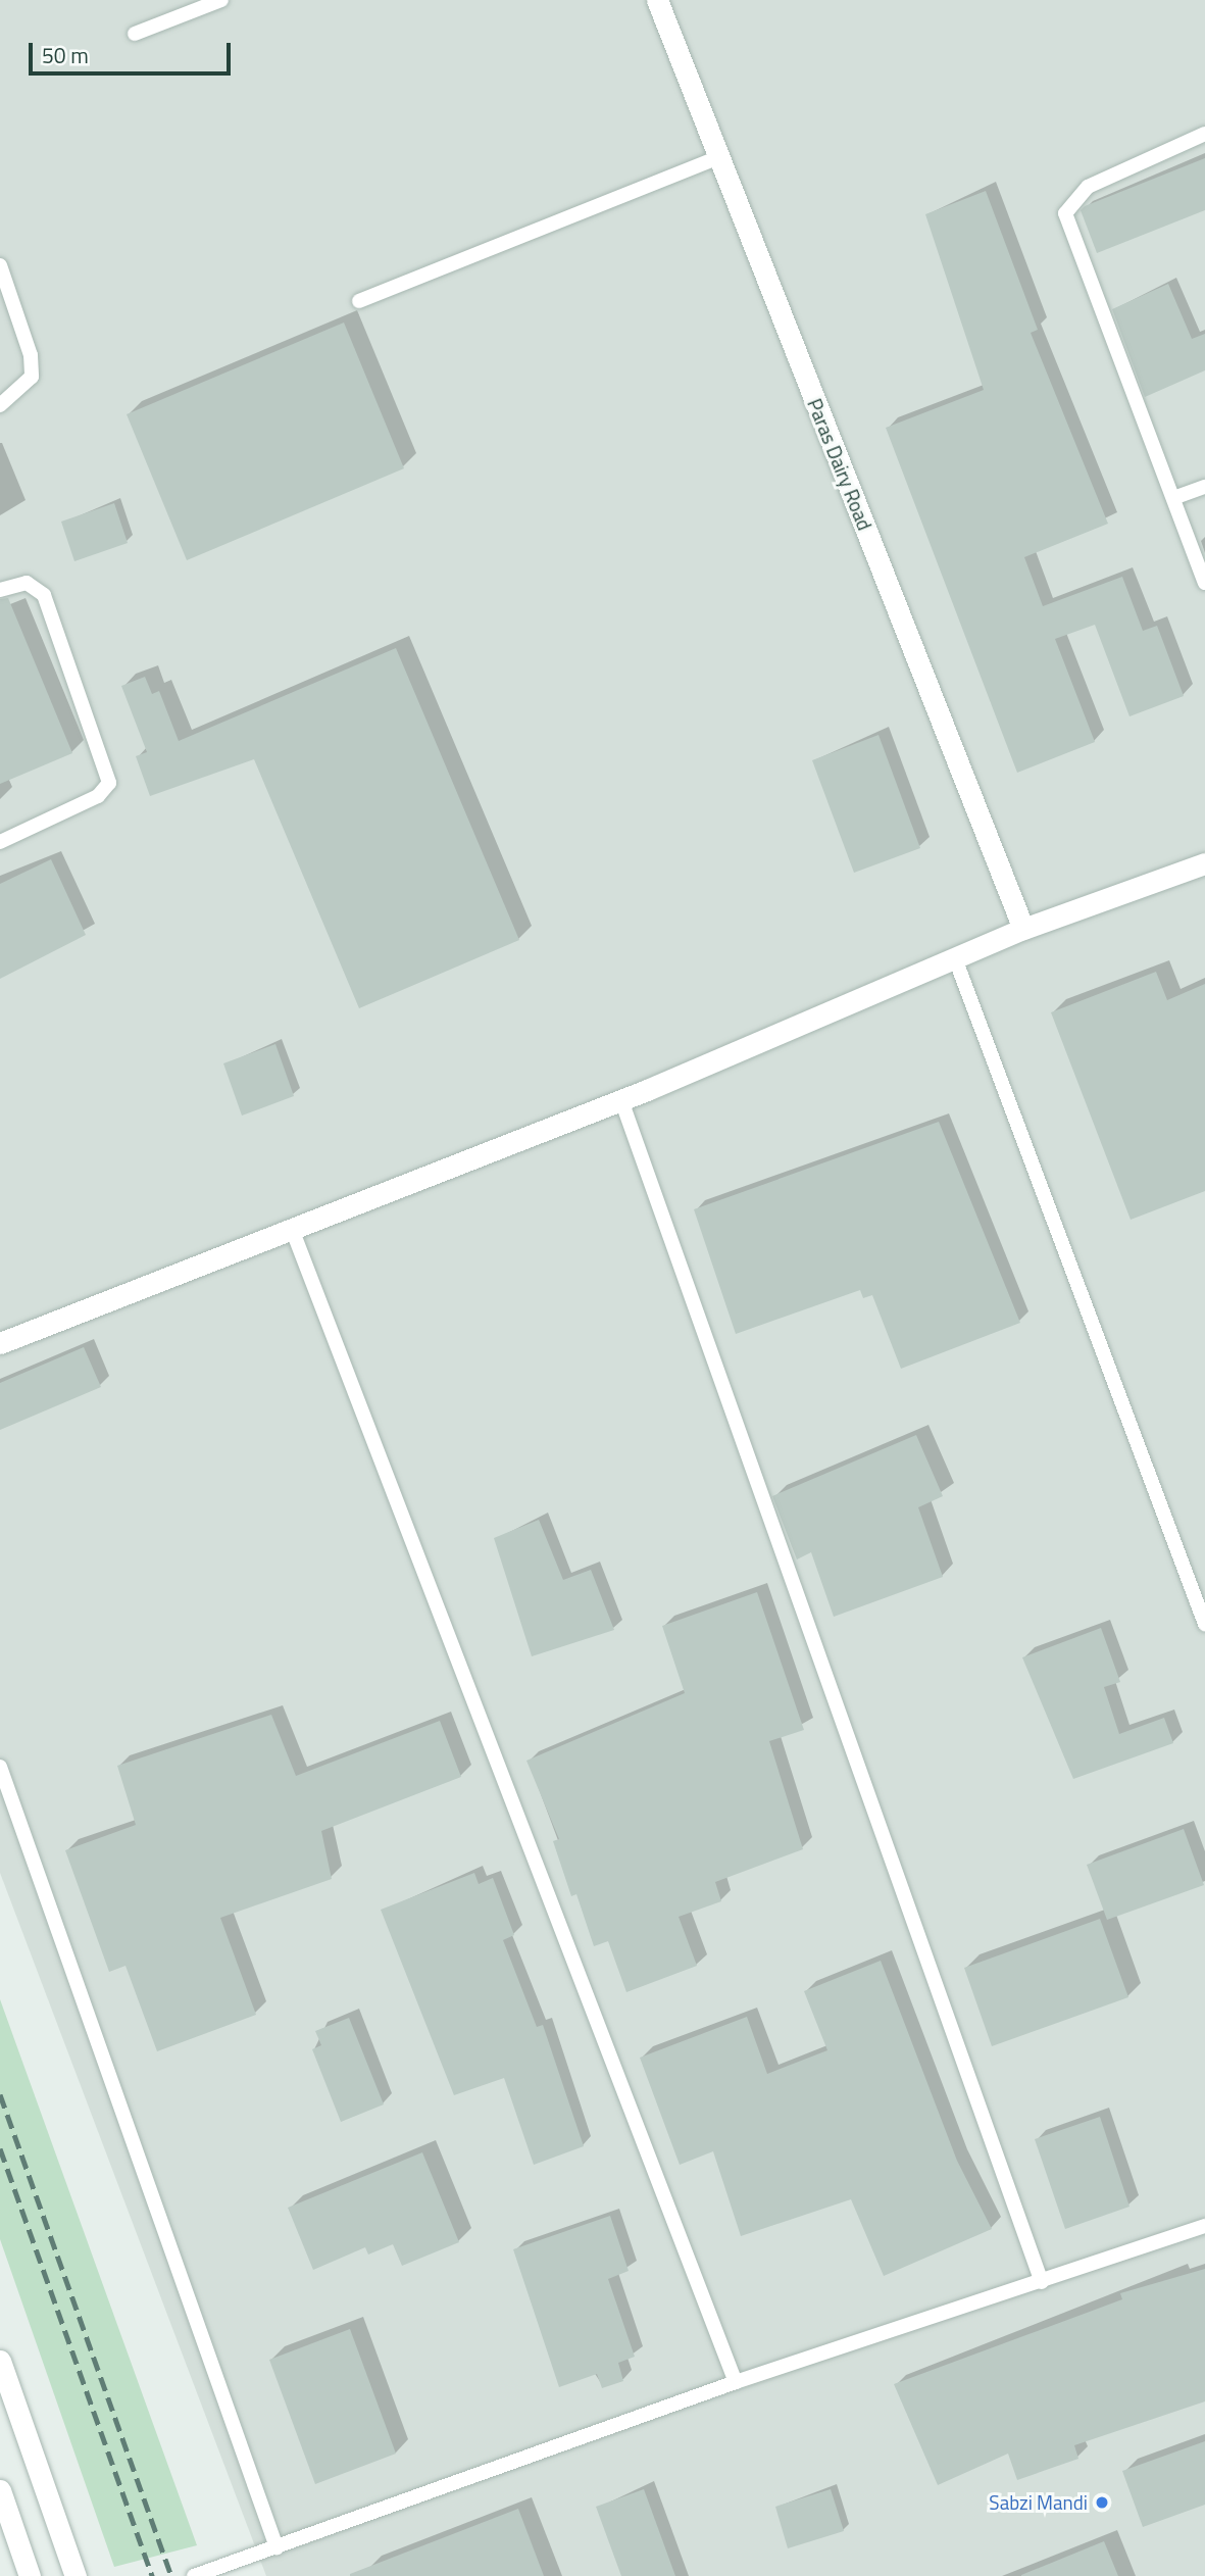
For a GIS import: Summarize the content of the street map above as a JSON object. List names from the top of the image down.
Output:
{
  "streets": {
    "street": ["Paras Dairy Road"]
  },
  "places": ["Sabzi Mandi"],
  "scale_bar": "50 m"
}
